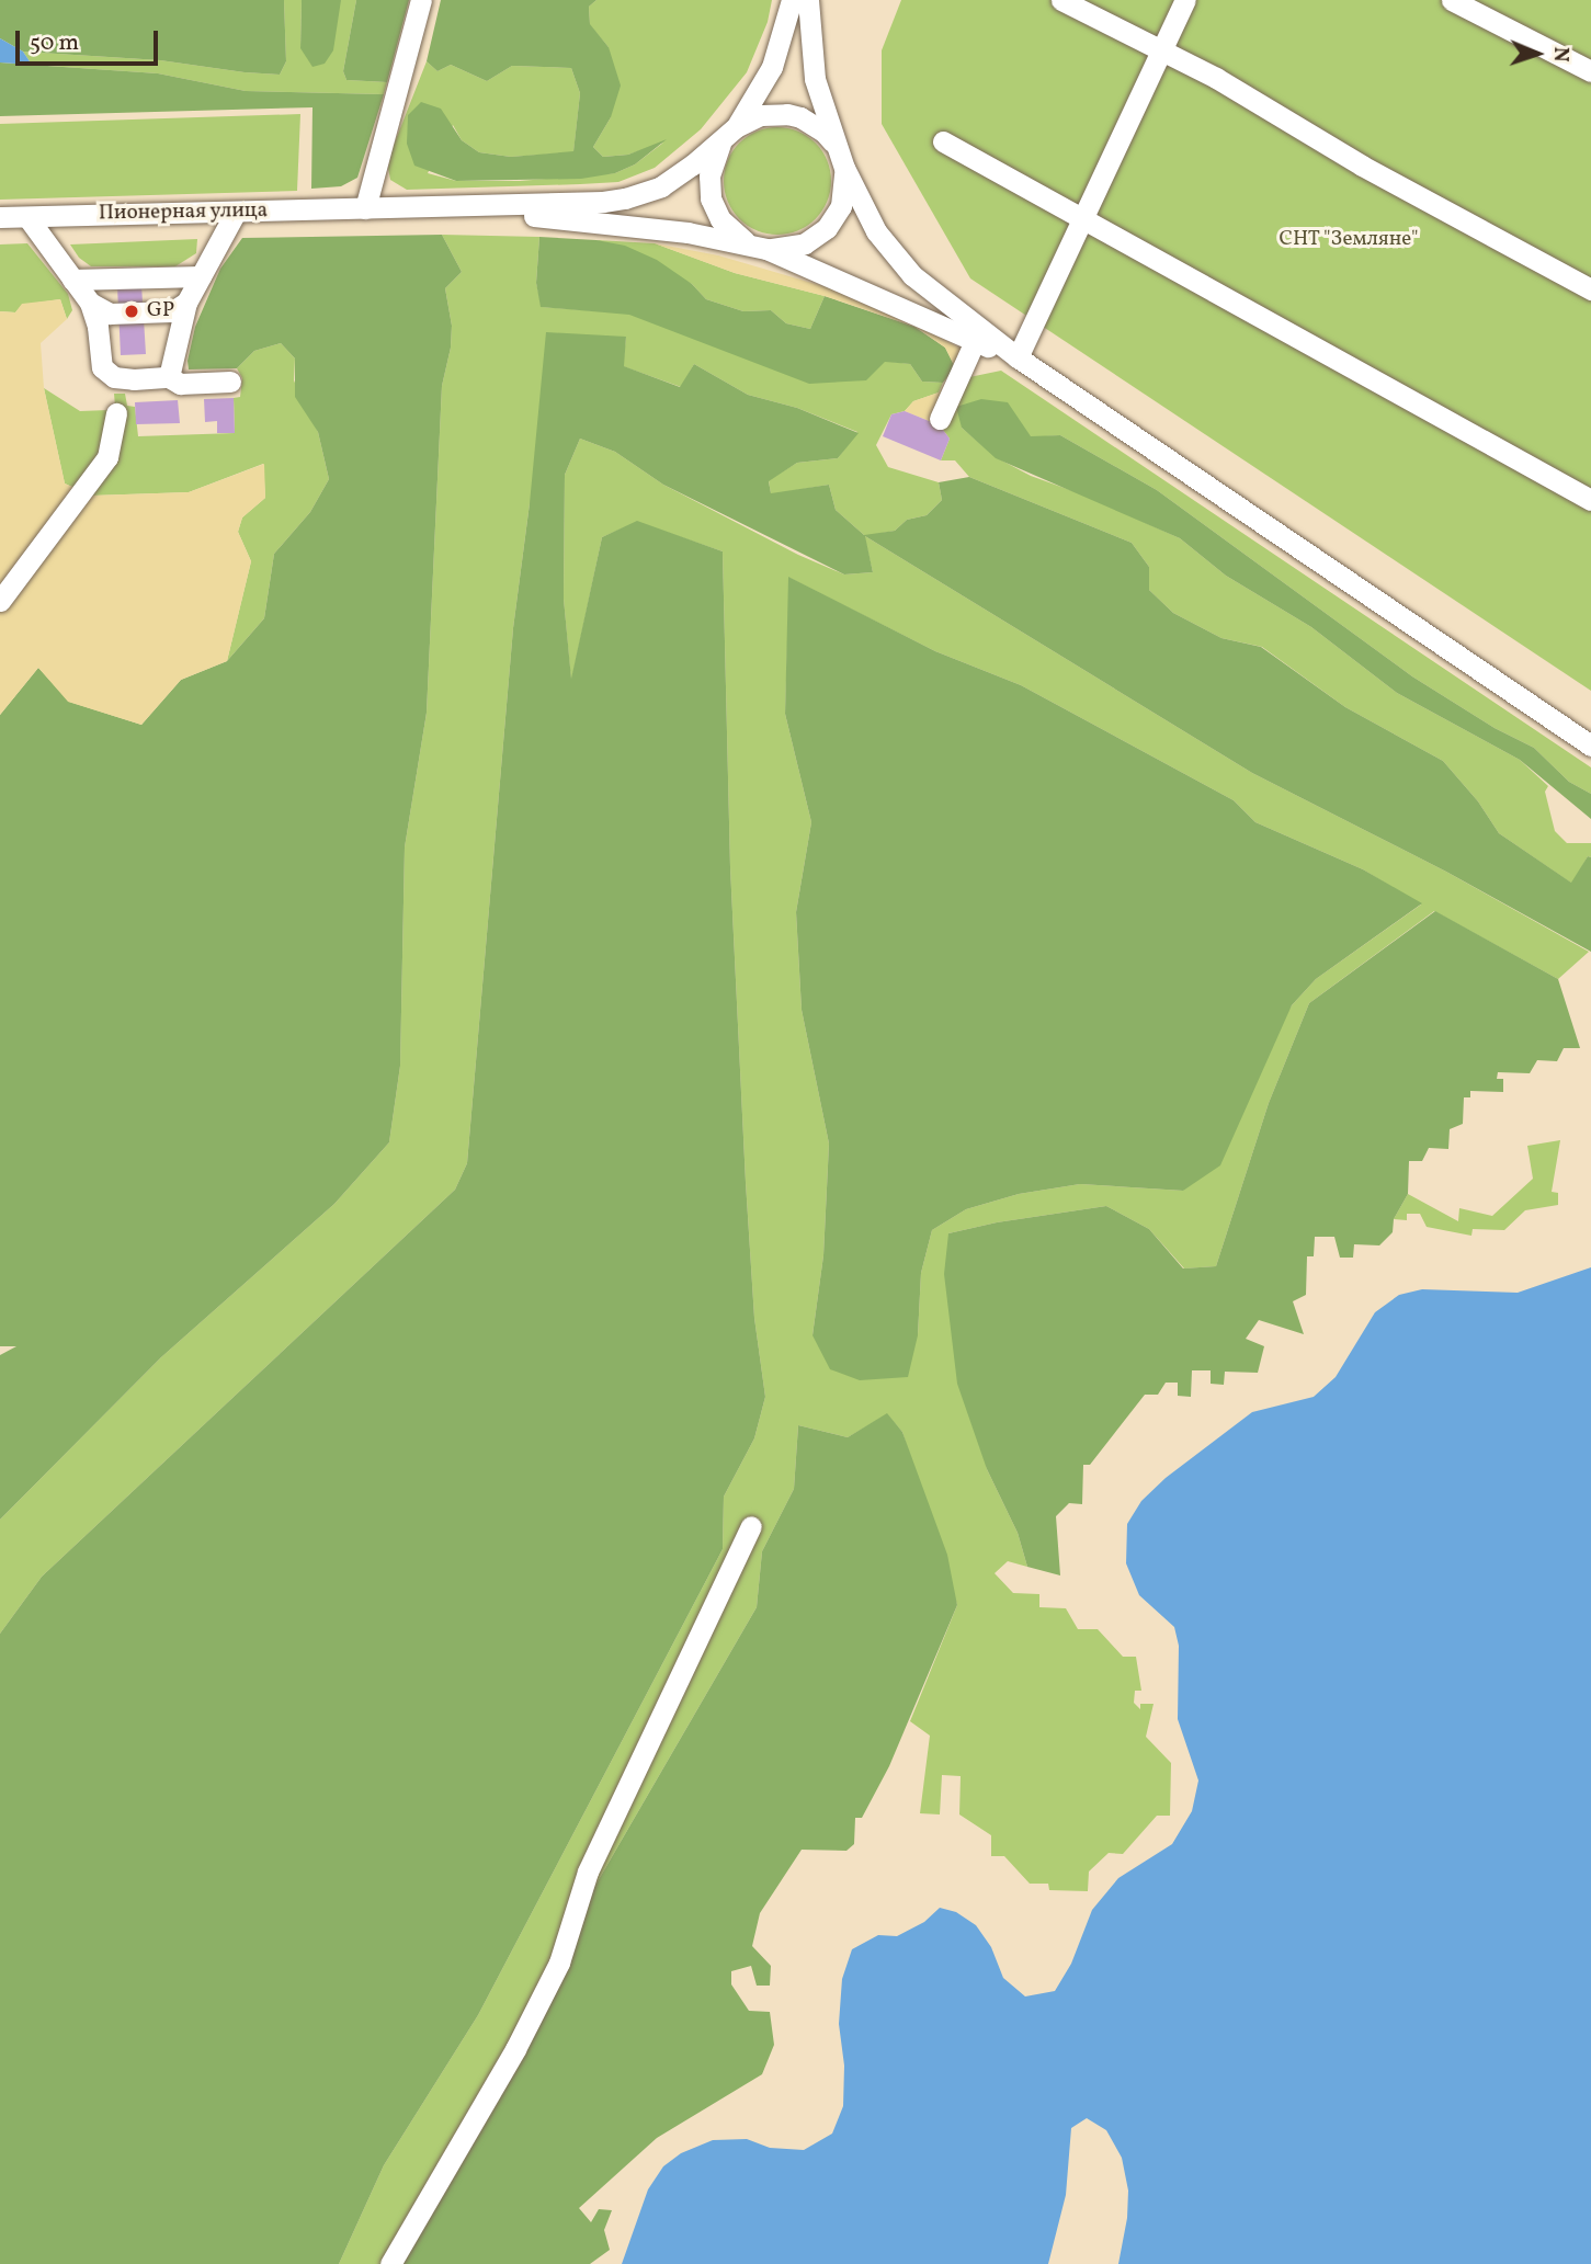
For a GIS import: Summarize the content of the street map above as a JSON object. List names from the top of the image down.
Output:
{
  "streets": {
    "street": ["Пионерная улица"]
  },
  "parks": ["СНТ \"Земляне\""],
  "places": ["GP"],
  "scale_bar": "50 m",
  "north": "right"
}
